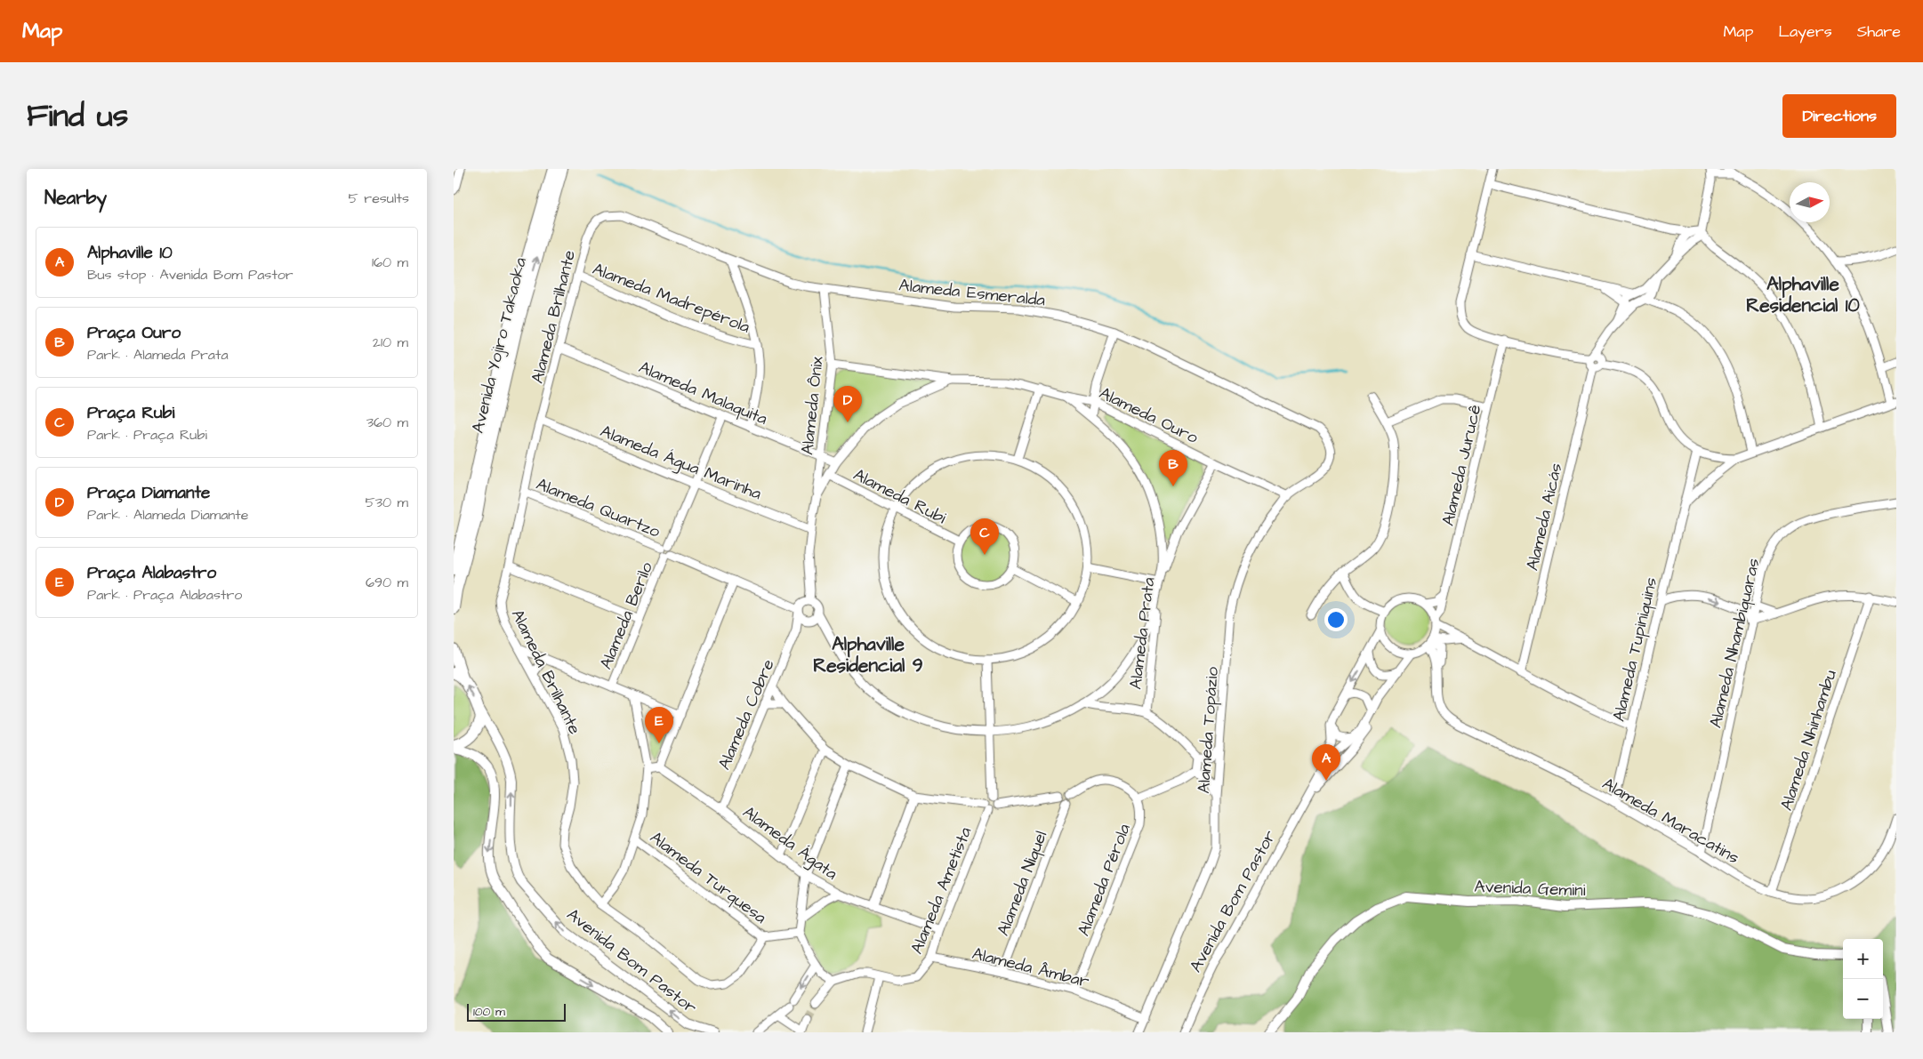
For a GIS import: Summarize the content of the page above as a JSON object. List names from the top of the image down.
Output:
{
  "streets": {
    "main road": ["Avenida Yojiro Takaoka"],
    "street": [
      "Alameda Esmeralda",
      "Alameda Madrepérola",
      "Alameda Brilhante",
      "Alameda Malaquita",
      "Alameda Ônix",
      "Alameda Ouro",
      "Alameda Água Marinha",
      "Alameda Jurucê",
      "Alameda Rubi",
      "Alameda Quartzo",
      "Alameda Aicás",
      "Alameda Berilo",
      "Alameda Prata",
      "Alameda Nhambiquaras",
      "Alameda Tupiniquins",
      "Alameda Cobre",
      "Alameda Topázio",
      "Alameda Nhinhambu",
      "Alameda Maracatins",
      "Alameda Ágata",
      "Alameda Turquesa",
      "Alameda Pérola",
      "Alameda Niquel",
      "Avenida Gemini",
      "Alameda Ametista",
      "Avenida Bom Pastor",
      "Alameda Âmbar"
    ]
  },
  "crossings": [
    ["Alameda Esmeralda", "Alameda Brilhante"],
    ["Alameda Esmeralda", "Alameda Ônix"],
    ["Alameda Esmeralda", "Alameda Topázio"],
    ["Alameda Madrepérola", "Alameda Brilhante"],
    ["Alameda Brilhante", "Alameda Malaquita"],
    ["Alameda Brilhante", "Alameda Água Marinha"],
    ["Alameda Brilhante", "Alameda Quartzo"],
    ["Alameda Brilhante", "Alameda Turquesa"],
    ["Alameda Malaquita", "Alameda Ônix"],
    ["Alameda Malaquita", "Alameda Berilo"],
    ["Alameda Ônix", "Alameda Ouro"],
    ["Alameda Ônix", "Alameda Água Marinha"],
    ["Alameda Ônix", "Alameda Quartzo"],
    ["Alameda Ônix", "Alameda Cobre"],
    ["Alameda Ouro", "Alameda Prata"],
    ["Alameda Ouro", "Alameda Topázio"],
    ["Alameda Água Marinha", "Alameda Berilo"],
    ["Alameda Jurucê", "Alameda Maracatins"],
    ["Alameda Jurucê", "Avenida Bom Pastor"],
    ["Alameda Quartzo", "Alameda Berilo"],
    ["Alameda Quartzo", "Alameda Cobre"],
    ["Alameda Nhambiquaras", "Alameda Maracatins"],
    ["Alameda Tupiniquins", "Alameda Maracatins"],
    ["Alameda Cobre", "Alameda Ágata"],
    ["Alameda Topázio", "Alameda Âmbar"],
    ["Alameda Nhinhambu", "Alameda Maracatins"],
    ["Alameda Maracatins", "Avenida Bom Pastor"],
    ["Alameda Ágata", "Alameda Ametista"],
    ["Alameda Pérola", "Alameda Âmbar"],
    ["Alameda Niquel", "Alameda Âmbar"],
    ["Alameda Ametista", "Alameda Âmbar"]
  ],
  "districts": ["Alphaville Residencial 10", "Alphaville Residencial 9"],
  "scale_bar": "100 m",
  "north": "right",
  "page": {
    "header": "Map",
    "nav": ["Map", "Layers", "Share"],
    "title": "Find us",
    "buttons": "Directions",
    "heading": ["Nearby", "5 results"],
    "list": [
      {
        "mark": "A",
        "name": "Alphaville 10",
        "note": "Bus stop · Avenida Bom Pastor",
        "value": "160 m"
      },
      {
        "mark": "B",
        "name": "Praça Ouro",
        "note": "Park · Alameda Prata",
        "value": "210 m"
      },
      {
        "mark": "C",
        "name": "Praça Rubi",
        "note": "Park · Praça Rubi",
        "value": "360 m"
      },
      {
        "mark": "D",
        "name": "Praça Diamante",
        "note": "Park · Alameda Diamante",
        "value": "530 m"
      },
      {
        "mark": "E",
        "name": "Praça Alabastro",
        "note": "Park · Praça Alabastro",
        "value": "690 m"
      }
    ],
    "pins": [
      "D",
      "B",
      "C",
      "E",
      "A"
    ],
    "map_buttons": ["+", "−"],
    "scale": "100 m"
  }
}
